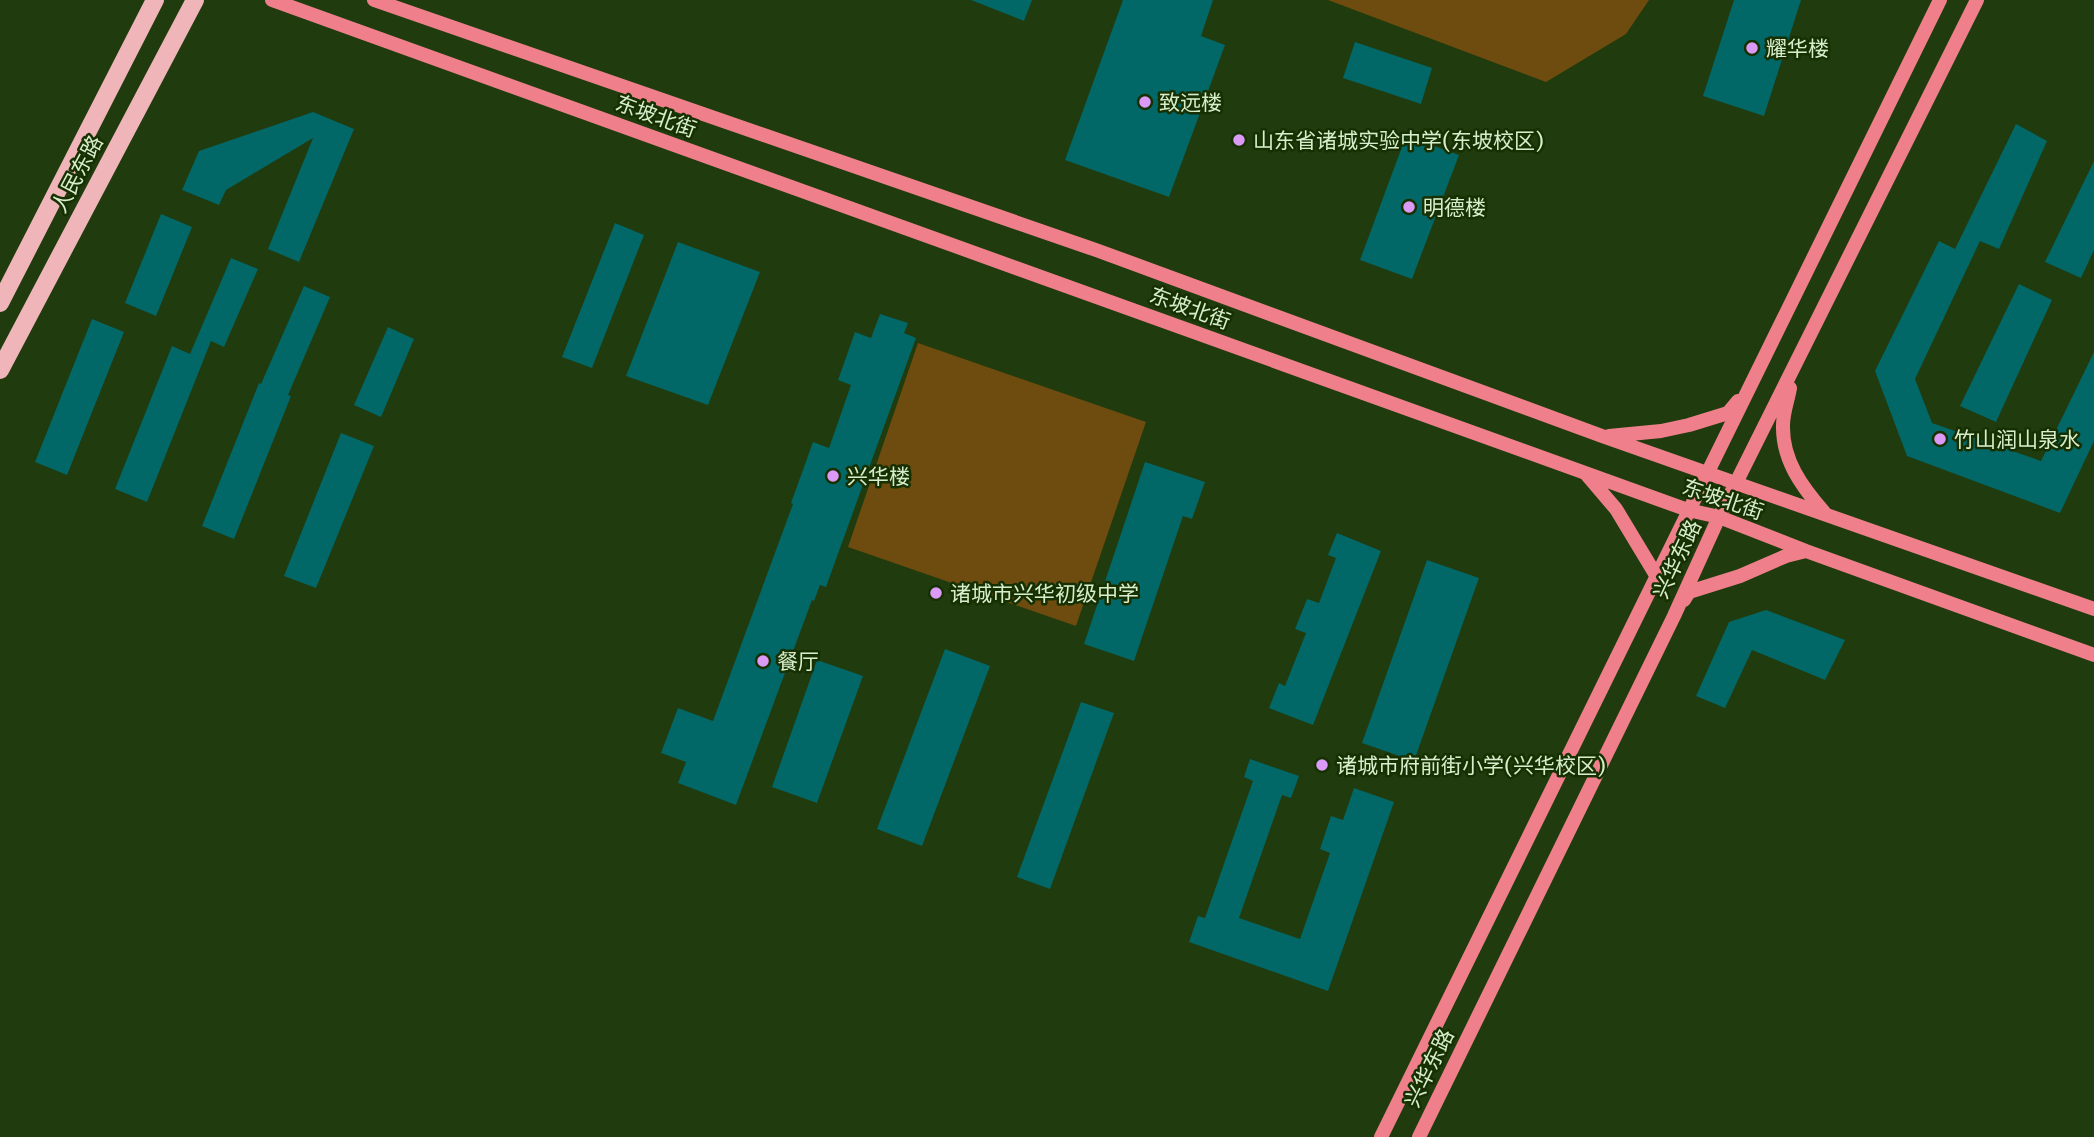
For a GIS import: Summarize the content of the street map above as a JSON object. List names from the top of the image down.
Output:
{
  "streets": {
    "main road": ["东坡北街", "人民东路", "兴华东路"]
  },
  "crossings": [
    ["东坡北街", "兴华东路"]
  ],
  "places": [
    "耀华楼",
    "致远楼",
    "山东省诸城实验中学(东坡校区)",
    "明德楼",
    "竹山润山泉水",
    "兴华楼",
    "诸城市兴华初级中学",
    "餐厅",
    "诸城市府前街小学(兴华校区)"
  ]
}
